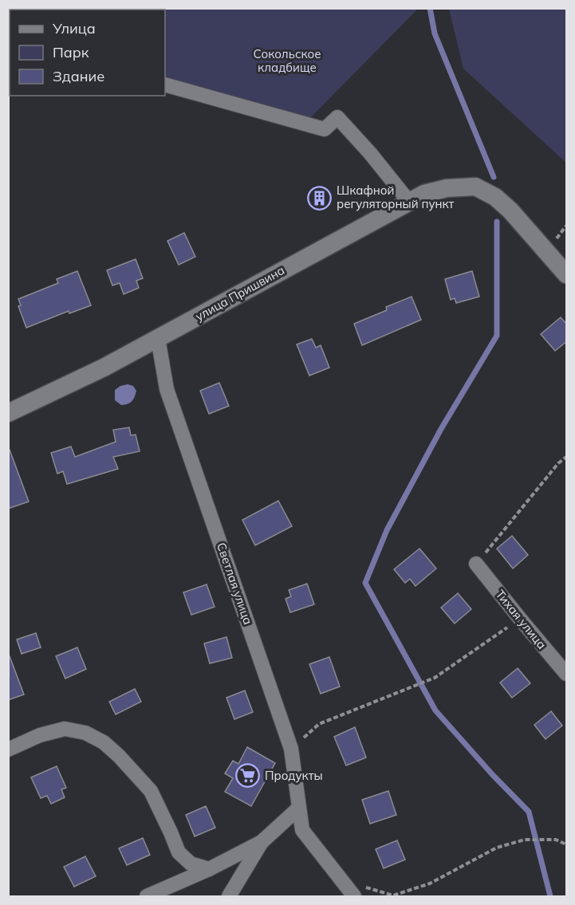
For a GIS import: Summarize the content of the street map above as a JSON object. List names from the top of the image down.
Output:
{
  "streets": {
    "street": ["улица Пришвина", "Светлая улица", "Тихая улица"]
  },
  "crossings": [
    ["улица Пришвина", "Светлая улица"]
  ],
  "parks": ["Сокольское кладбище"],
  "places": {
    "building": ["Шкафной регуляторный пункт"],
    "supermarket": ["Продукты"]
  },
  "legend": ["Улица", "Парк", "Здание"]
}
